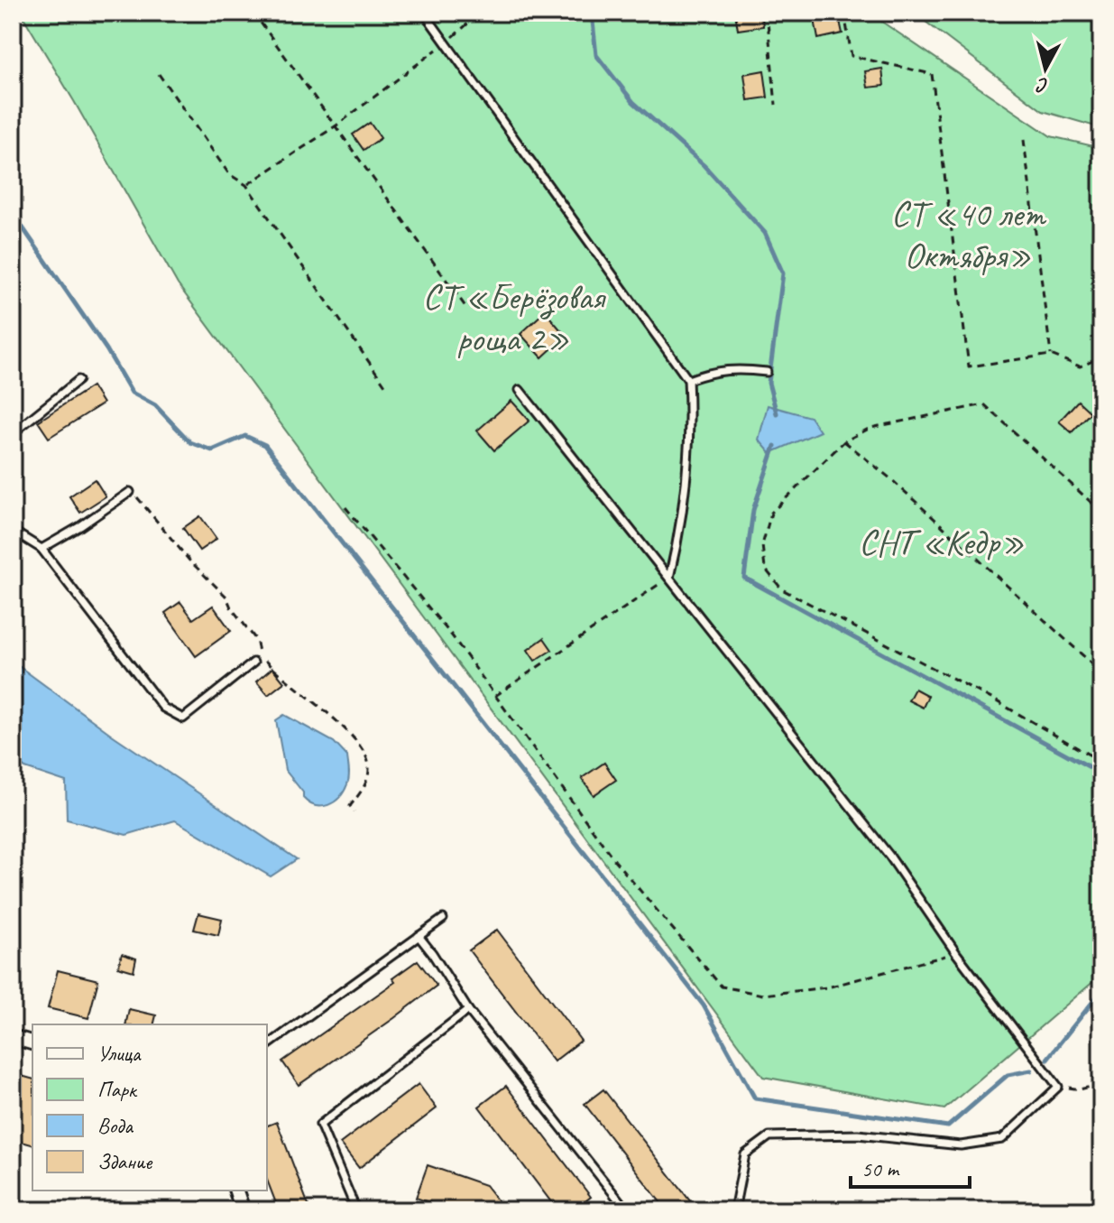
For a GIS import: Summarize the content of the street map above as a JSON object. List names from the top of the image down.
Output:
{
  "parks": ["СТ «40 лет Октября»", "СТ «Берёзовая роща 2»", "СНТ «Кедр»"],
  "legend": [
    "Улица",
    "Парк",
    "Вода",
    "Здание"
  ],
  "scale_bar": "50 m",
  "north": "bottom"
}
